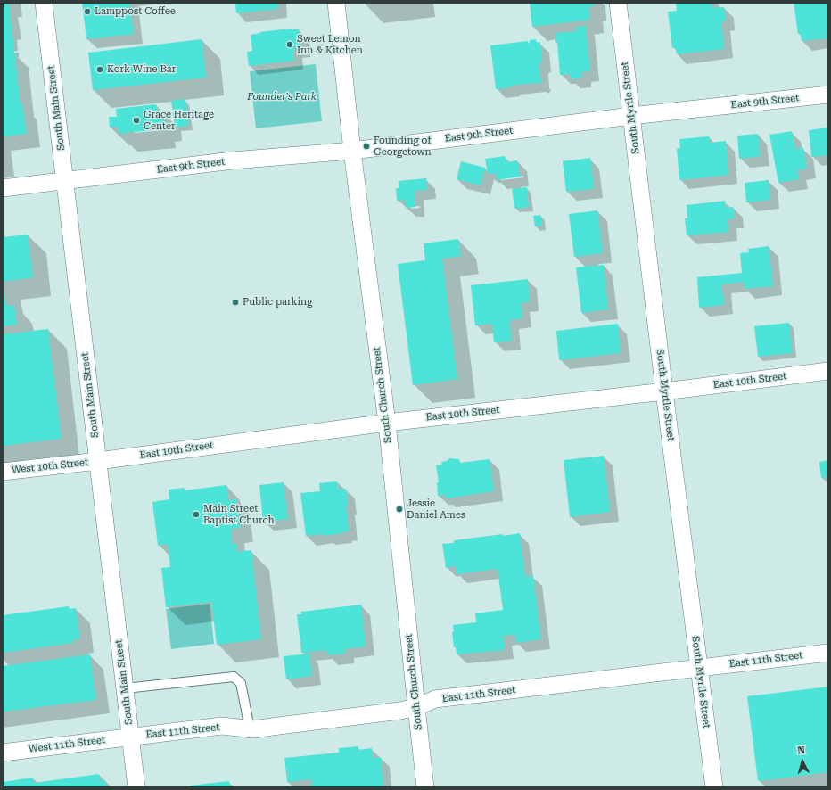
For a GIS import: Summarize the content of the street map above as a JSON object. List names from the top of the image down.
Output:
{
  "streets": {
    "street": [
      "East 9th Street",
      "South Main Street",
      "South Myrtle Street",
      "East 10th Street",
      "South Church Street",
      "West 10th Street",
      "East 11th Street",
      "West 11th Street"
    ]
  },
  "crossings": [
    ["East 9th Street", "South Main Street"],
    ["East 9th Street", "South Myrtle Street"],
    ["East 9th Street", "South Church Street"],
    ["South Main Street", "East 10th Street"],
    ["South Main Street", "West 10th Street"],
    ["South Main Street", "East 11th Street"],
    ["South Main Street", "West 11th Street"],
    ["South Myrtle Street", "East 10th Street"],
    ["South Myrtle Street", "East 11th Street"],
    ["East 10th Street", "South Church Street"],
    ["East 10th Street", "West 10th Street"],
    ["South Church Street", "East 11th Street"],
    ["East 11th Street", "West 11th Street"]
  ],
  "parks": ["Founder's Park"],
  "places": [
    "Lamppost Coffee",
    "Sweet Lemon Inn & Kitchen",
    "Kork Wine Bar",
    "Grace Heritage Center",
    "Founding of Georgetown",
    "Public parking",
    "Jessie Daniel Ames",
    "Main Street Baptist Church"
  ],
  "north": "top"
}
